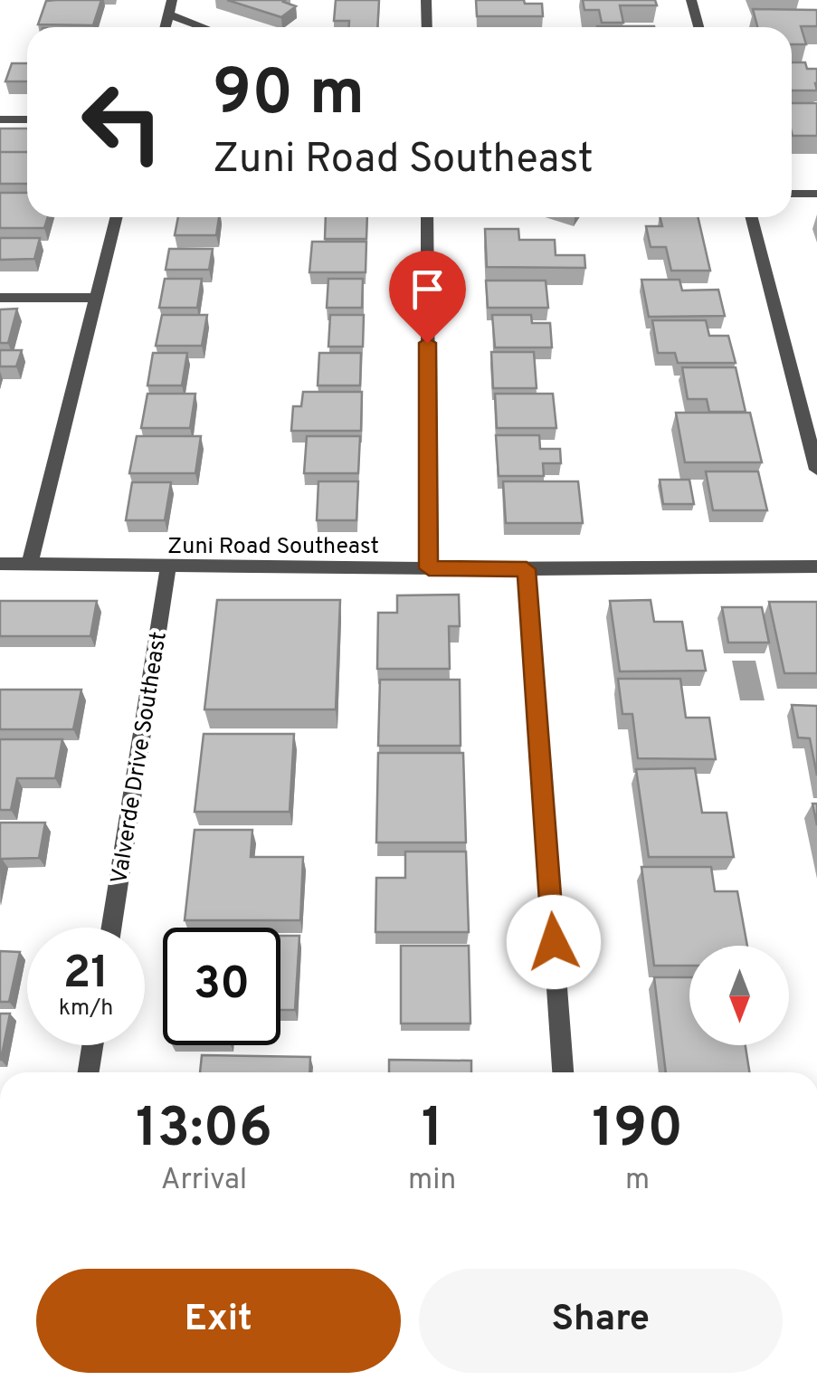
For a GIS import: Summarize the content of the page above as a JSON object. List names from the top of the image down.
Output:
{
  "streets": {
    "street": ["Zuni Road Southeast", "Valverde Drive Southeast"]
  },
  "crossings": [
    ["Zuni Road Southeast", "Valverde Drive Southeast"]
  ],
  "north": "bottom",
  "page": {
    "turn": ["90 m", "Zuni Road Southeast"],
    "speed": "21 km/h",
    "limit": "30",
    "eta": [
      "13:06",
      "Arrival",
      "1",
      "min",
      "190",
      "m"
    ],
    "buttons": ["Exit", "Share"]
  }
}
